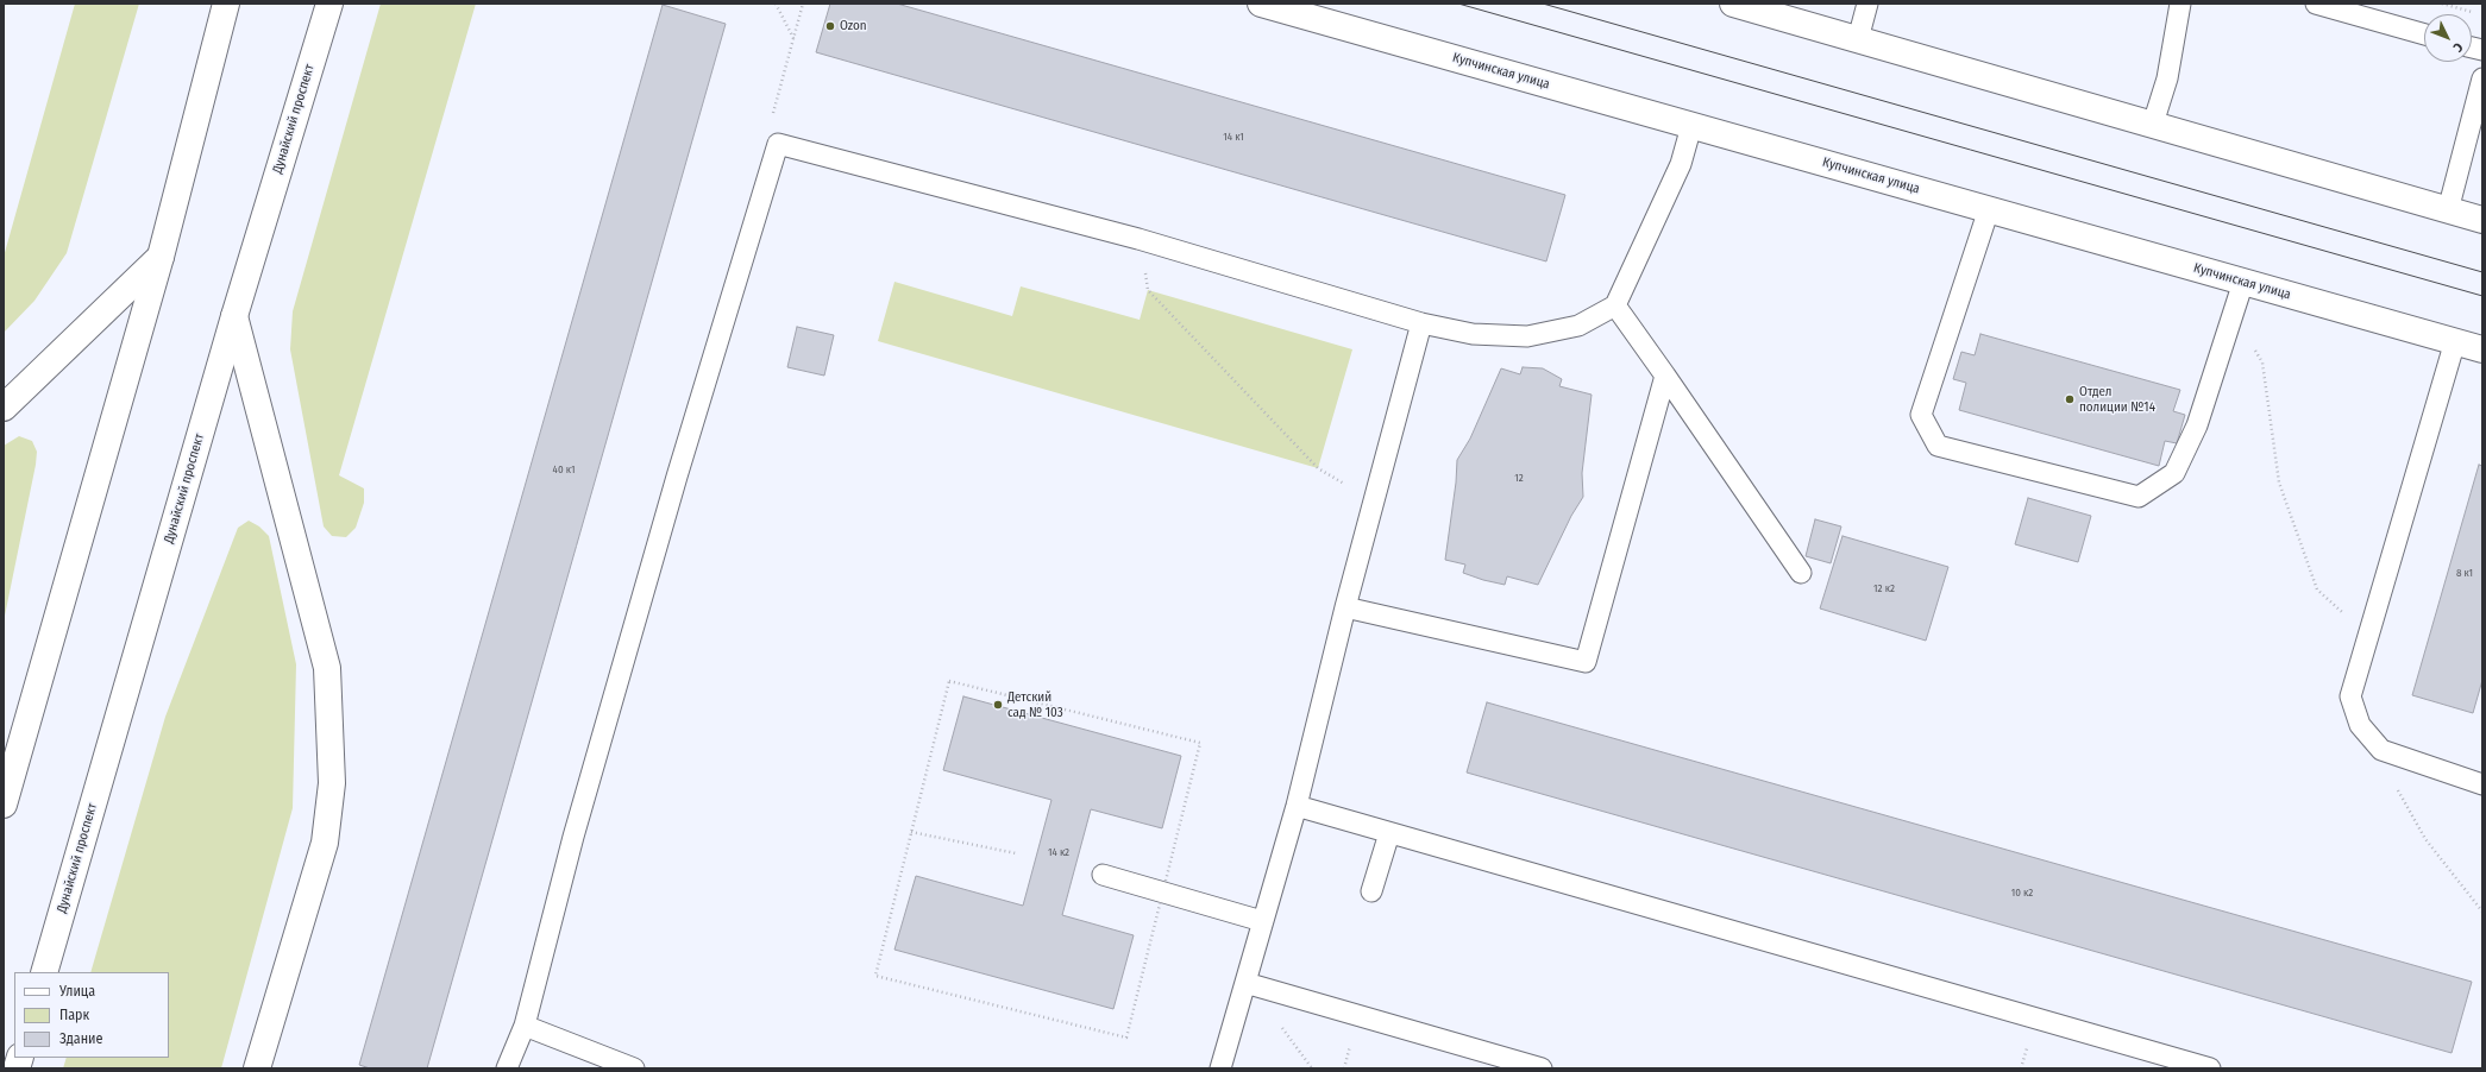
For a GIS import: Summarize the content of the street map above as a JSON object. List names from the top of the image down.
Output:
{
  "streets": {
    "street": ["Купчинская улица", "Дунайский проспект"]
  },
  "places": ["Ozon", "Отдел полиции №14", "Детский сад № 103"],
  "house_numbers": [
    "14 к1",
    "40 к1",
    "12",
    "8 к1",
    "12 к2",
    "14 к2",
    "10 к2"
  ],
  "legend": ["Улица", "Парк", "Здание"],
  "north": "bottom right"
}
